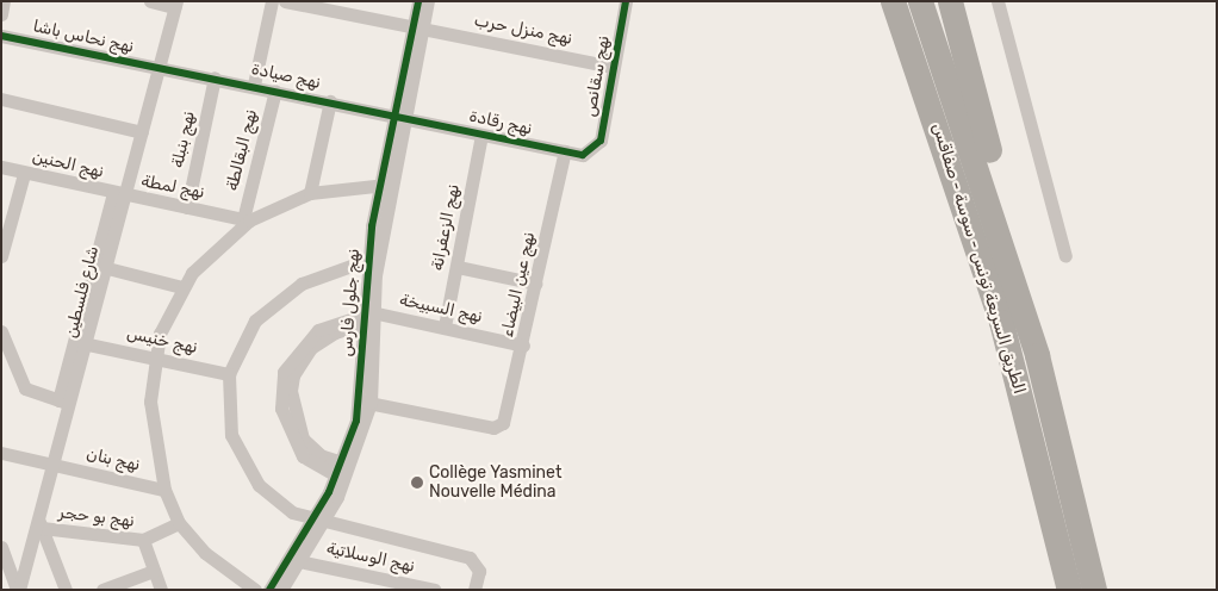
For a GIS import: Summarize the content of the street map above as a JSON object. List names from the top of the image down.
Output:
{
  "streets": {
    "highway": ["الطريق السريعة تونس - سوسة - صفاقس"],
    "street": [
      "نهج منزل حرب",
      "نهج نحاس باشا",
      "نهج صيادة",
      "نهج سقانص",
      "نهج رقادة",
      "نهج بنبلة",
      "نهج البقالطة",
      "نهج الحنين",
      "نهج لمطة",
      "نهج الزعفرانة",
      "نهج عين البيضاء",
      "شارع فلسطين",
      "نهج جلول فارس",
      "نهج السبيخة",
      "نهج خنيس",
      "نهج بنان",
      "نهج بو حجر",
      "نهج الوسلاتية"
    ]
  },
  "crossings": [
    ["نهج منزل حرب", "نهج سقانص"],
    ["نهج منزل حرب", "نهج جلول فارس"],
    ["نهج نحاس باشا", "نهج صيادة"],
    ["نهج نحاس باشا", "شارع فلسطين"],
    ["نهج صيادة", "نهج رقادة"],
    ["نهج صيادة", "نهج بنبلة"],
    ["نهج صيادة", "نهج البقالطة"],
    ["نهج صيادة", "شارع فلسطين"],
    ["نهج صيادة", "نهج جلول فارس"],
    ["نهج سقانص", "نهج رقادة"],
    ["نهج رقادة", "نهج الزعفرانة"],
    ["نهج رقادة", "نهج عين البيضاء"],
    ["نهج رقادة", "نهج جلول فارس"],
    ["نهج بنبلة", "نهج لمطة"],
    ["نهج البقالطة", "نهج لمطة"],
    ["نهج الحنين", "نهج لمطة"],
    ["نهج الحنين", "شارع فلسطين"],
    ["نهج لمطة", "شارع فلسطين"],
    ["نهج الزعفرانة", "نهج السبيخة"],
    ["نهج عين البيضاء", "نهج جلول فارس"],
    ["نهج عين البيضاء", "نهج السبيخة"],
    ["شارع فلسطين", "نهج خنيس"],
    ["شارع فلسطين", "نهج بنان"],
    ["شارع فلسطين", "نهج بو حجر"],
    ["نهج جلول فارس", "نهج السبيخة"],
    ["نهج جلول فارس", "نهج الوسلاتية"]
  ],
  "places": ["Collège Yasminet Nouvelle Médina"]
}
